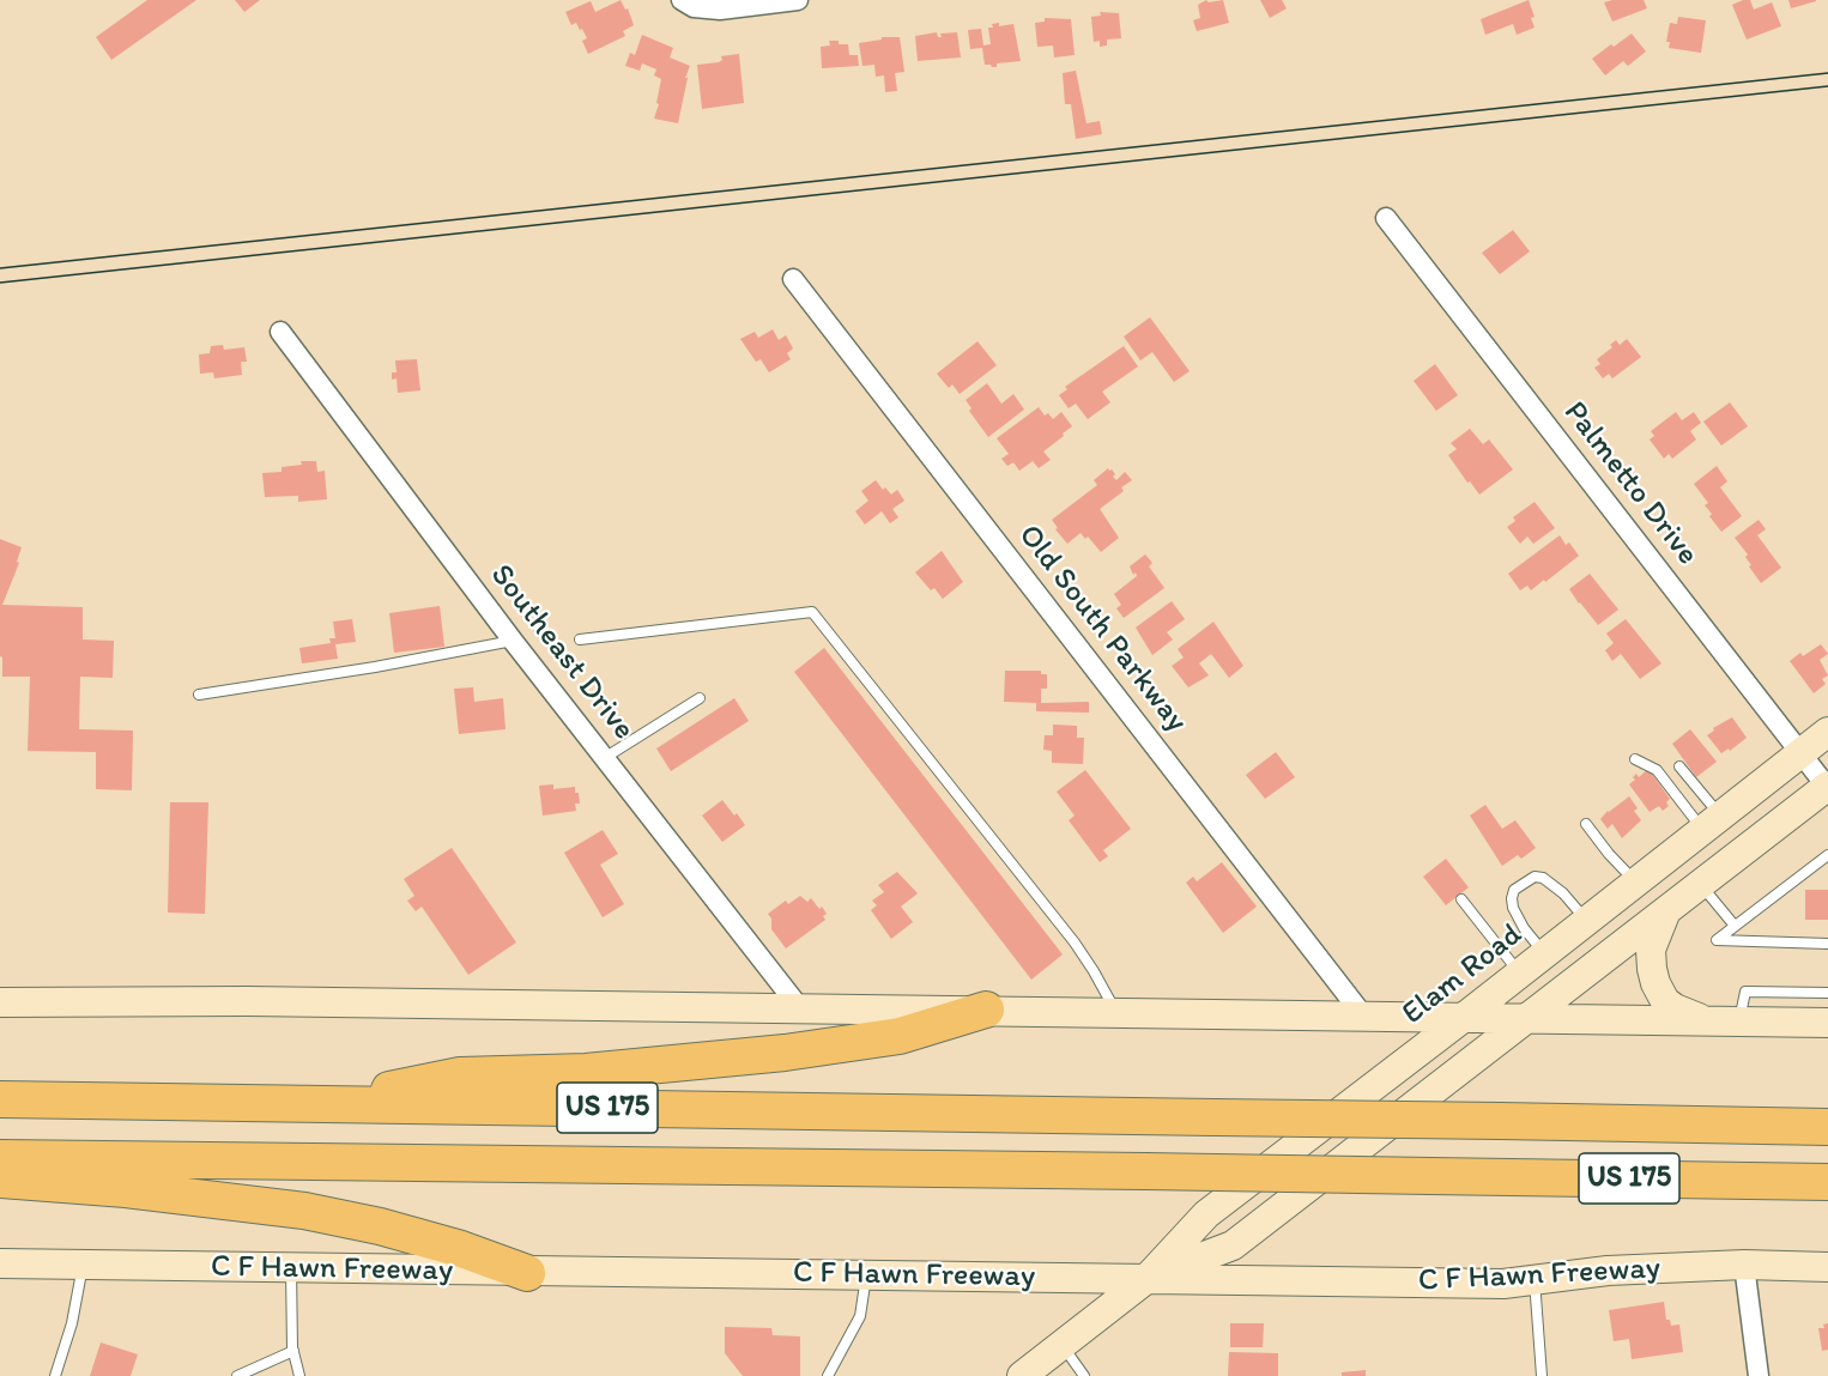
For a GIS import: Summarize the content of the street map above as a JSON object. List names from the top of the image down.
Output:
{
  "streets": {
    "highway": ["US 175"],
    "main road": ["Elam Road", "C F Hawn Freeway"],
    "street": ["Palmetto Drive", "Old South Parkway", "Southeast Drive"]
  },
  "crossings": [
    ["Palmetto Drive", "Elam Road"],
    ["Elam Road", "C F Hawn Freeway"]
  ]
}
